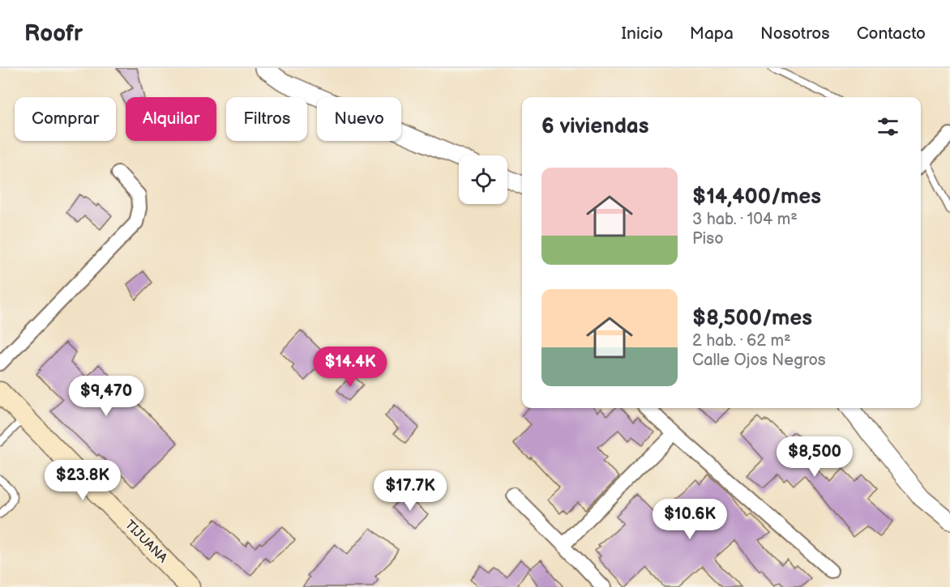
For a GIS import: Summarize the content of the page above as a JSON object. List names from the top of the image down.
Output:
{
  "streets": {
    "main road": ["TIJUANA"]
  },
  "page": {
    "header": "Roofr",
    "nav": [
      "Inicio",
      "Mapa",
      "Nosotros",
      "Contacto"
    ],
    "chip": [
      "Comprar",
      "Alquilar",
      "Filtros",
      "Nuevo"
    ],
    "heading": "6 viviendas",
    "list": [
      {
        "name": "$14,400/mes",
        "note": "3 hab. · 104 m² · Piso"
      },
      {
        "name": "$8,500/mes",
        "note": "2 hab. · 62 m² · Calle Ojos Negros"
      }
    ],
    "price": [
      "$14.4K",
      "$9,470",
      "$8,500",
      "$23.8K",
      "$17.7K",
      "$10.6K"
    ]
  }
}
